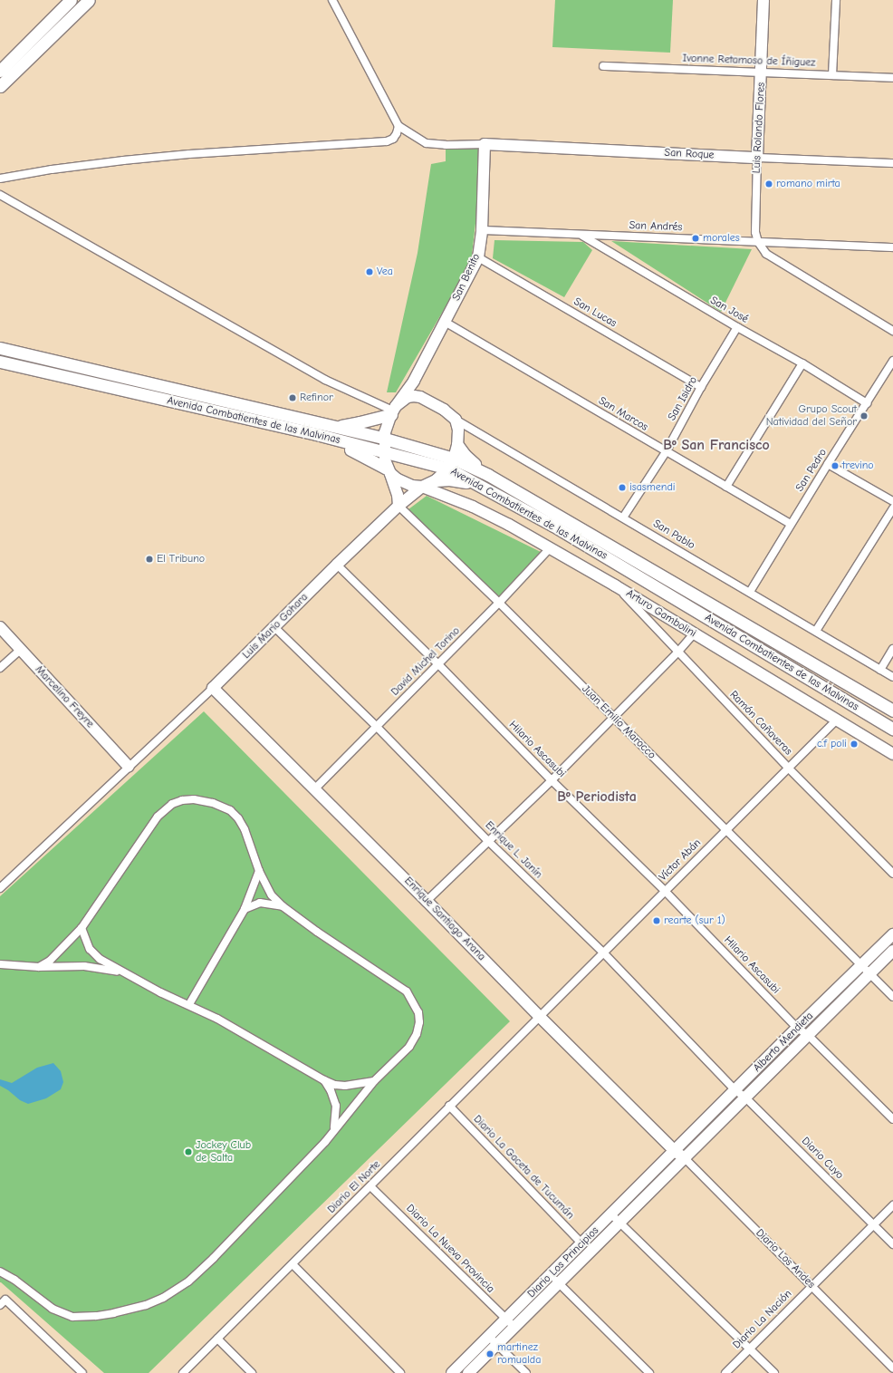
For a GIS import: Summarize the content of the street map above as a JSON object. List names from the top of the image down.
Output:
{
  "streets": {
    "main road": ["Avenida Combatientes de las Malvinas"],
    "street": [
      "Ivonne Retamoso de Íñiguez",
      "Luis Rolando Flores",
      "San Roque",
      "San Andrés",
      "San Benito",
      "San José",
      "San Lucas",
      "San Isidro",
      "San Marcos",
      "San Pedro",
      "San Pablo",
      "Arturo Gambolini",
      "Luis Mario Gohara",
      "David Michel Torino",
      "Marcelino Freyre",
      "Juan Emilio Marocco",
      "Ramón Cañaveras",
      "Hilario Ascasubi",
      "Enrique L. Janín",
      "Víctor Abán",
      "Enrique Santiago Arana",
      "Alberto Mendieta",
      "Diario Cuyo",
      "Diario La Gaceta de Tucumán",
      "Diario El Norte",
      "Diario La Nueva Provincia",
      "Diario Los Andes",
      "Diario Los Principios",
      "Diario La Nación"
    ]
  },
  "crossings": [
    ["Ivonne Retamoso de Íñiguez", "Luis Rolando Flores"],
    ["Luis Rolando Flores", "San Roque"],
    ["Luis Rolando Flores", "San Andrés"],
    ["San Roque", "San Benito"],
    ["San Andrés", "San Benito"],
    ["San Andrés", "San José"],
    ["San Benito", "San Lucas"],
    ["San Benito", "San Marcos"],
    ["San José", "San Isidro"],
    ["San José", "San Pedro"],
    ["San Lucas", "San Isidro"],
    ["San Isidro", "San Marcos"],
    ["San Isidro", "San Pablo"],
    ["San Marcos", "San Pedro"],
    ["Avenida Combatientes de las Malvinas", "Luis Mario Gohara"],
    ["San Pedro", "San Pablo"],
    ["Arturo Gambolini", "Luis Mario Gohara"],
    ["Arturo Gambolini", "David Michel Torino"],
    ["Arturo Gambolini", "Ramón Cañaveras"],
    ["Arturo Gambolini", "Víctor Abán"],
    ["Luis Mario Gohara", "Marcelino Freyre"],
    ["Luis Mario Gohara", "Juan Emilio Marocco"],
    ["Luis Mario Gohara", "Hilario Ascasubi"],
    ["Luis Mario Gohara", "Enrique L. Janín"],
    ["Luis Mario Gohara", "Enrique Santiago Arana"],
    ["David Michel Torino", "Juan Emilio Marocco"],
    ["David Michel Torino", "Hilario Ascasubi"],
    ["David Michel Torino", "Enrique L. Janín"],
    ["David Michel Torino", "Enrique Santiago Arana"],
    ["Juan Emilio Marocco", "Víctor Abán"],
    ["Juan Emilio Marocco", "Alberto Mendieta"],
    ["Ramón Cañaveras", "Víctor Abán"],
    ["Hilario Ascasubi", "Víctor Abán"],
    ["Hilario Ascasubi", "Alberto Mendieta"],
    ["Enrique L. Janín", "Víctor Abán"],
    ["Enrique L. Janín", "Alberto Mendieta"],
    ["Enrique L. Janín", "Diario Cuyo"],
    ["Víctor Abán", "Enrique Santiago Arana"],
    ["Víctor Abán", "Diario El Norte"],
    ["Enrique Santiago Arana", "Alberto Mendieta"],
    ["Enrique Santiago Arana", "Diario El Norte"],
    ["Enrique Santiago Arana", "Diario Los Andes"],
    ["Enrique Santiago Arana", "Diario Los Principios"],
    ["Alberto Mendieta", "Diario Cuyo"],
    ["Alberto Mendieta", "Diario Los Andes"],
    ["Alberto Mendieta", "Diario Los Principios"],
    ["Diario Cuyo", "Diario La Nación"],
    ["Diario La Gaceta de Tucumán", "Diario El Norte"],
    ["Diario La Gaceta de Tucumán", "Diario Los Principios"],
    ["Diario El Norte", "Diario La Nueva Provincia"],
    ["Diario La Nueva Provincia", "Diario Los Principios"],
    ["Diario Los Andes", "Diario Los Principios"],
    ["Diario Los Andes", "Diario La Nación"]
  ],
  "districts": ["Bº San Francisco", "Bº Periodista"],
  "places": [
    "romano mirta",
    "morales",
    "Vea",
    "Refinor",
    "Grupo Scout Natividad del Señor",
    "trevino",
    "isasmendi",
    "El Tribuno",
    "c.f poli",
    "rearte (sur 1)",
    "Jockey Club de Salta",
    "martinez romualda"
  ]
}
